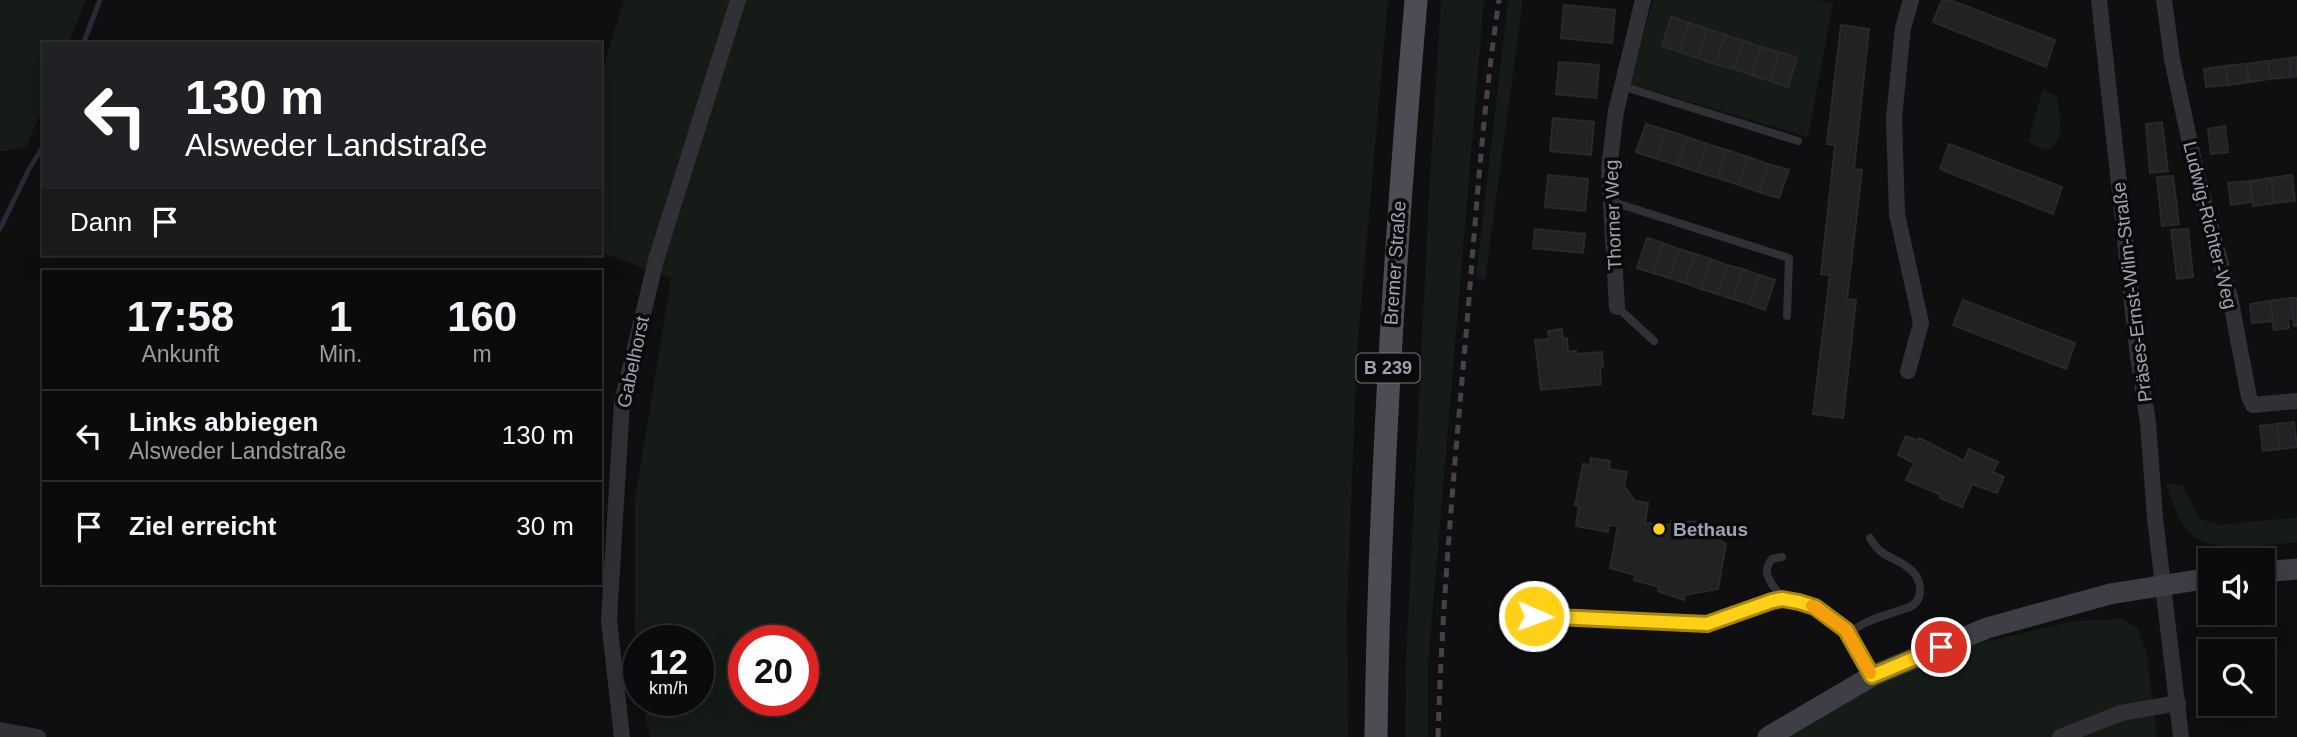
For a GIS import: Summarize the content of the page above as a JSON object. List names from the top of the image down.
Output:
{
  "streets": {
    "main road": ["Bremer Straße", "B 239"],
    "street": [
      "Thorner Weg",
      "Ludwig-Richter-Weg",
      "Präses-Ernst-Wilm-Straße",
      "Gabelhorst"
    ]
  },
  "places": ["Bethaus"],
  "page": {
    "turn": ["130 m", "Alsweder Landstraße"],
    "then": "Dann",
    "eta": [
      "17:58",
      "Ankunft",
      "1",
      "Min.",
      "160",
      "m"
    ],
    "list": [
      {
        "name": "Links abbiegen",
        "note": "Alsweder Landstraße",
        "value": "130 m"
      },
      {
        "name": "Ziel erreicht",
        "value": "30 m"
      }
    ],
    "speed": "12 km/h",
    "limit": "20"
  }
}
